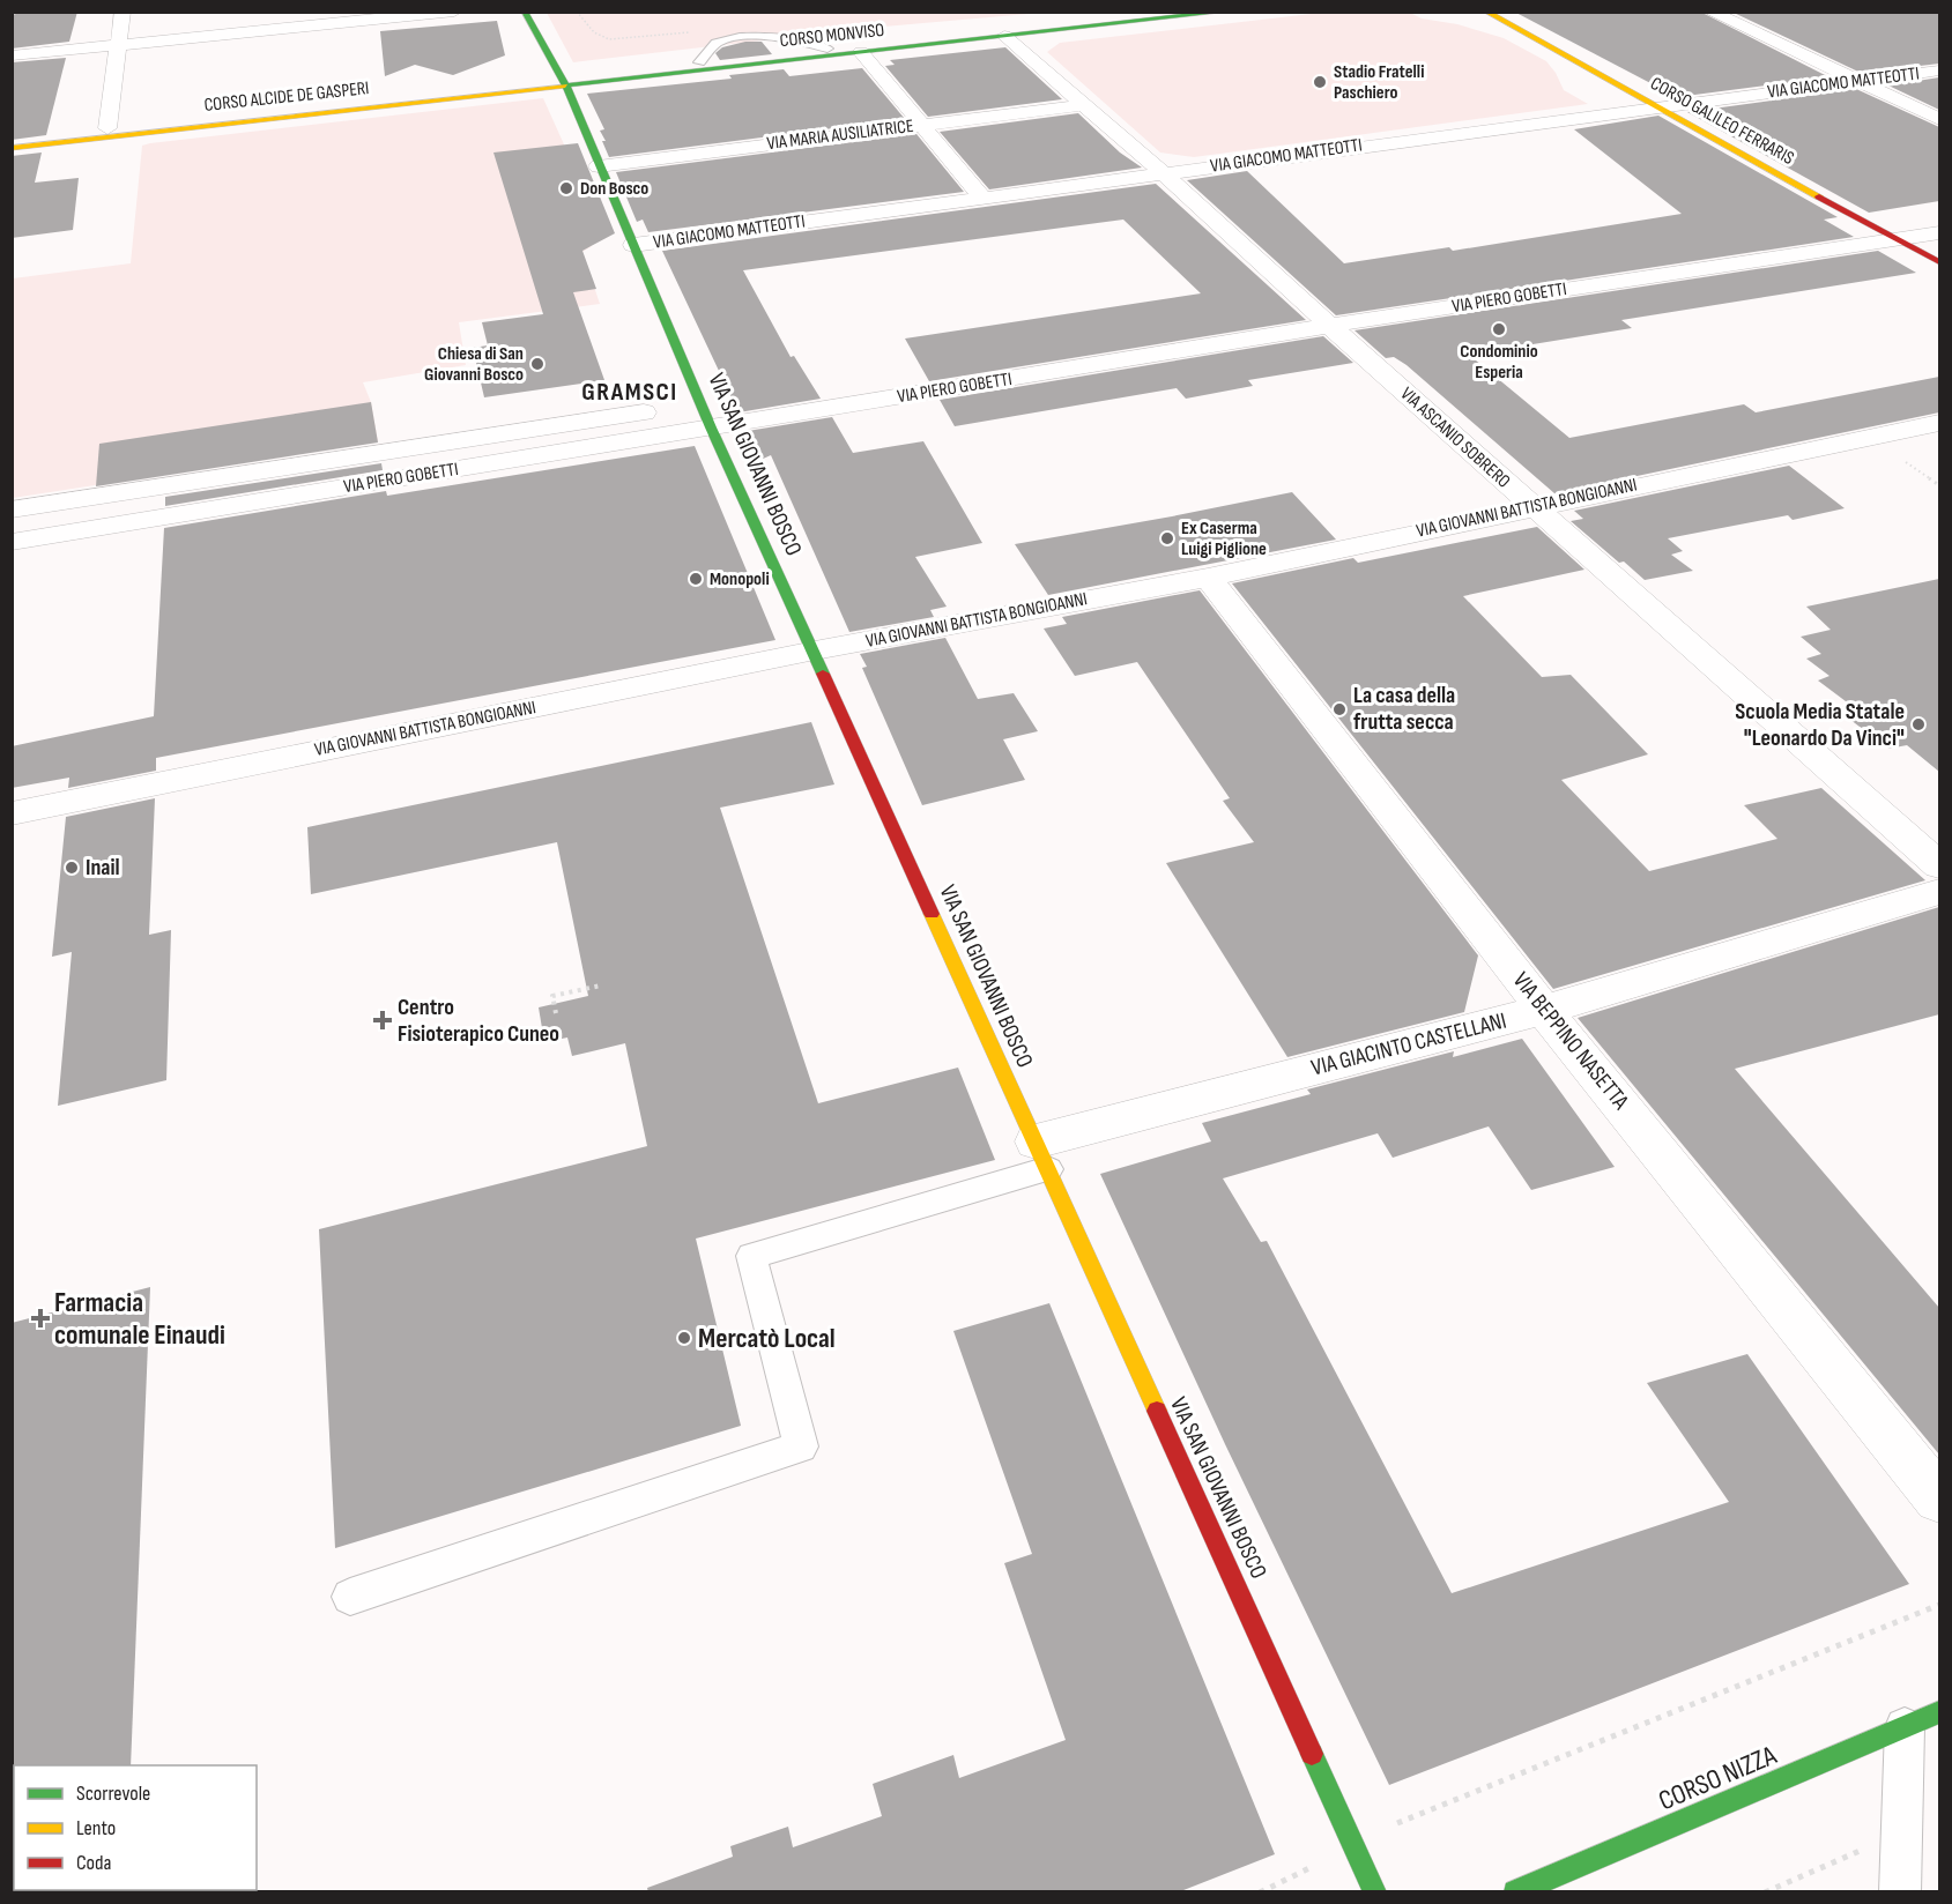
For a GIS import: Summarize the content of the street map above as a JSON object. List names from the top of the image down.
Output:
{
  "streets": {
    "main road": [
      "CORSO MONVISO",
      "CORSO ALCIDE DE GASPERI",
      "CORSO GALILEO FERRARIS",
      "VIA SAN GIOVANNI BOSCO",
      "CORSO NIZZA"
    ],
    "street": [
      "VIA GIACOMO MATTEOTTI",
      "VIA MARIA AUSILIATRICE",
      "VIA PIERO GOBETTI",
      "VIA ASCANIO SOBRERO",
      "VIA GIOVANNI BATTISTA BONGIOANNI",
      "VIA BEPPINO NASETTA",
      "VIA GIACINTO CASTELLANI"
    ]
  },
  "crossings": [
    ["CORSO MONVISO", "CORSO ALCIDE DE GASPERI"],
    ["CORSO MONVISO", "VIA ASCANIO SOBRERO"],
    ["CORSO MONVISO", "VIA SAN GIOVANNI BOSCO"],
    ["VIA GIACOMO MATTEOTTI", "CORSO GALILEO FERRARIS"],
    ["VIA GIACOMO MATTEOTTI", "VIA ASCANIO SOBRERO"],
    ["VIA GIACOMO MATTEOTTI", "VIA SAN GIOVANNI BOSCO"],
    ["CORSO ALCIDE DE GASPERI", "VIA SAN GIOVANNI BOSCO"],
    ["CORSO GALILEO FERRARIS", "VIA PIERO GOBETTI"],
    ["VIA MARIA AUSILIATRICE", "VIA ASCANIO SOBRERO"],
    ["VIA MARIA AUSILIATRICE", "VIA SAN GIOVANNI BOSCO"],
    ["VIA PIERO GOBETTI", "VIA ASCANIO SOBRERO"],
    ["VIA PIERO GOBETTI", "VIA SAN GIOVANNI BOSCO"],
    ["VIA ASCANIO SOBRERO", "VIA GIOVANNI BATTISTA BONGIOANNI"],
    ["VIA SAN GIOVANNI BOSCO", "VIA GIOVANNI BATTISTA BONGIOANNI"],
    ["VIA SAN GIOVANNI BOSCO", "VIA GIACINTO CASTELLANI"],
    ["VIA GIOVANNI BATTISTA BONGIOANNI", "VIA BEPPINO NASETTA"],
    ["VIA BEPPINO NASETTA", "VIA GIACINTO CASTELLANI"]
  ],
  "districts": ["GRAMSCI"],
  "places": {
    "other": [
      "Stadio Fratelli Paschiero",
      "Don Bosco",
      "Condominio Esperia",
      "Chiesa di San Giovanni Bosco",
      "Ex Caserma Luigi Piglione",
      "Monopoli",
      "La casa della frutta secca",
      "Scuola Media Statale \"Leonardo Da Vinci\"",
      "Inail",
      "Mercatò Local"
    ],
    "health": ["Centro Fisioterapico Cuneo", "Farmacia comunale Einaudi"]
  },
  "legend": ["Scorrevole", "Lento", "Coda"]
}
